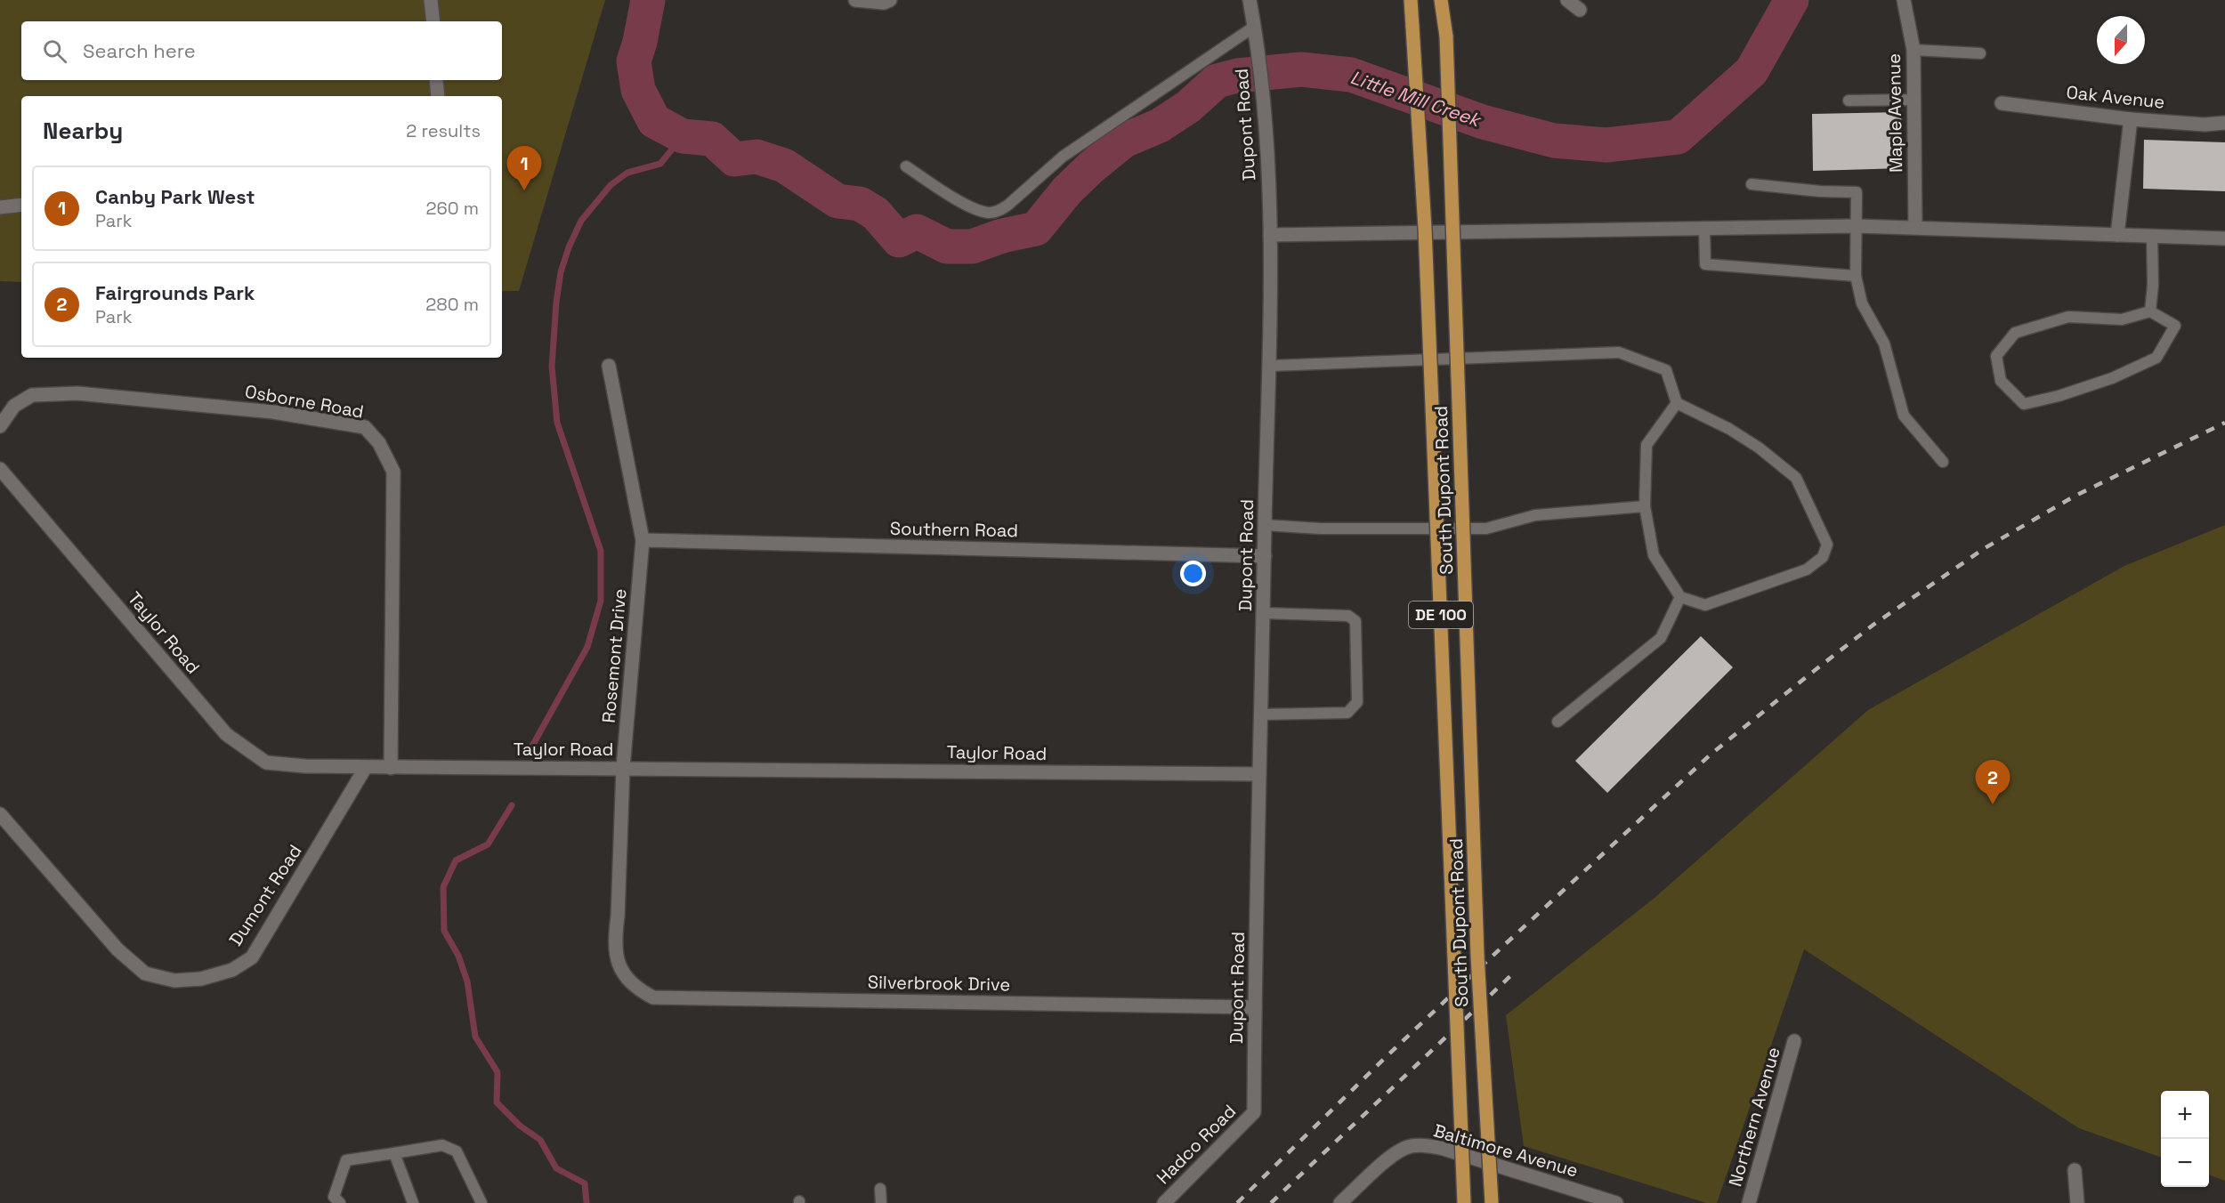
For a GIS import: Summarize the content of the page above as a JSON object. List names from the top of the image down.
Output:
{
  "streets": {
    "main road": ["South Dupont Road", "DE 100"],
    "street": [
      "Oak Avenue",
      "Maple Avenue",
      "Dupont Road",
      "Osborne Road",
      "Southern Road",
      "Taylor Road",
      "Rosemont Drive",
      "Dumont Road",
      "Silverbrook Drive",
      "Northern Avenue",
      "Hadco Road",
      "Baltimore Avenue"
    ]
  },
  "crossings": [
    ["Dupont Road", "Southern Road"],
    ["Dupont Road", "Taylor Road"],
    ["Dupont Road", "Silverbrook Drive"],
    ["Dupont Road", "Hadco Road"],
    ["Osborne Road", "Taylor Road"],
    ["Southern Road", "Rosemont Drive"],
    ["Taylor Road", "Rosemont Drive"],
    ["Taylor Road", "Dumont Road"],
    ["Rosemont Drive", "Silverbrook Drive"]
  ],
  "water": ["Little Mill Creek"],
  "north": "bottom",
  "page": {
    "search": "Search here",
    "heading": ["Nearby", "2 results"],
    "pins": ["1", "2"],
    "list": [
      {
        "mark": "1",
        "name": "Canby Park West",
        "note": "Park",
        "value": "260 m"
      },
      {
        "mark": "2",
        "name": "Fairgrounds Park",
        "note": "Park",
        "value": "280 m"
      }
    ],
    "map_buttons": ["+", "−"]
  }
}
